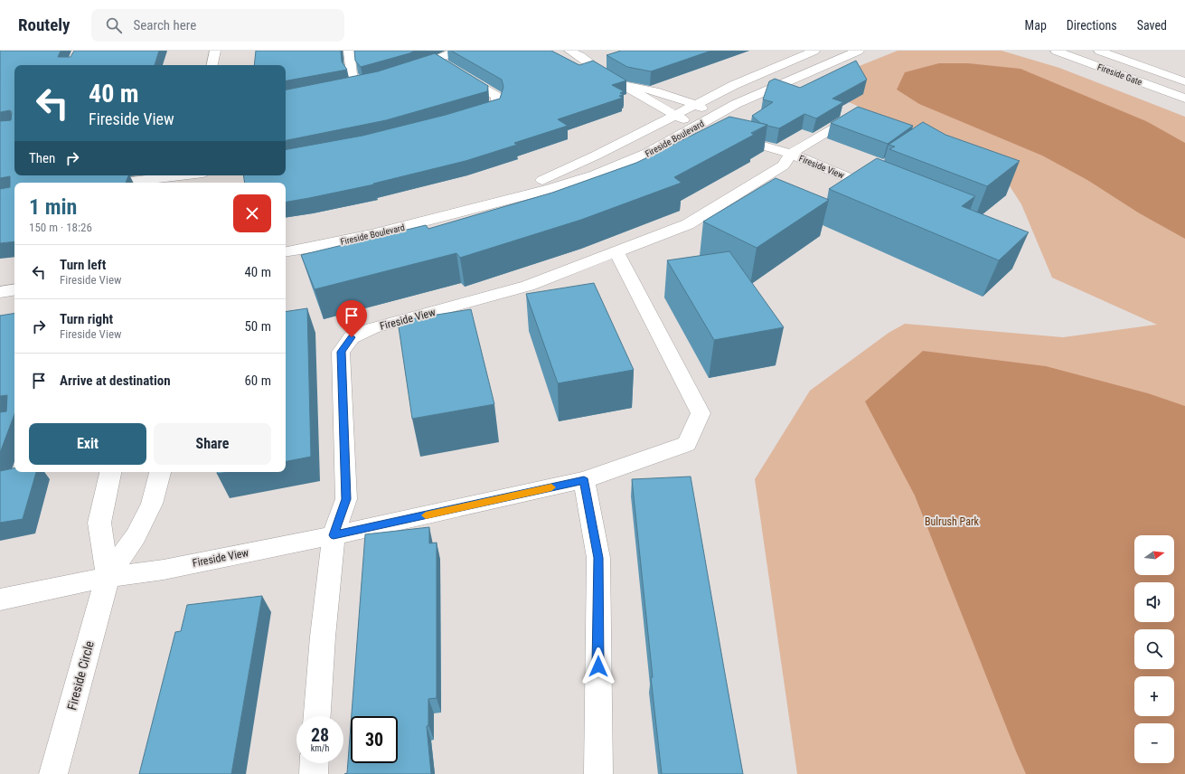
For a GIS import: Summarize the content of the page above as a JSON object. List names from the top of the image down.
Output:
{
  "streets": {
    "street": [
      "Fireside Gate",
      "Fireside Boulevard",
      "Fireside View",
      "Fireside Circle"
    ]
  },
  "crossings": [
    ["Fireside View", "Fireside Circle"]
  ],
  "parks": ["Bulrush Park"],
  "north": "right",
  "page": {
    "header": "Routely",
    "search": "Search here",
    "nav": ["Map", "Directions", "Saved"],
    "turn": ["40 m", "Fireside View"],
    "then": "Then",
    "heading": ["1 min", "150 m · 18:26"],
    "list": [
      {
        "name": "Turn left",
        "note": "Fireside View",
        "value": "40 m"
      },
      {
        "name": "Turn right",
        "note": "Fireside View",
        "value": "50 m"
      },
      {
        "name": "Arrive at destination",
        "value": "60 m"
      }
    ],
    "buttons": ["Exit", "Share"],
    "map_buttons": ["+", "−"],
    "speed": "28 km/h",
    "limit": "30"
  }
}
